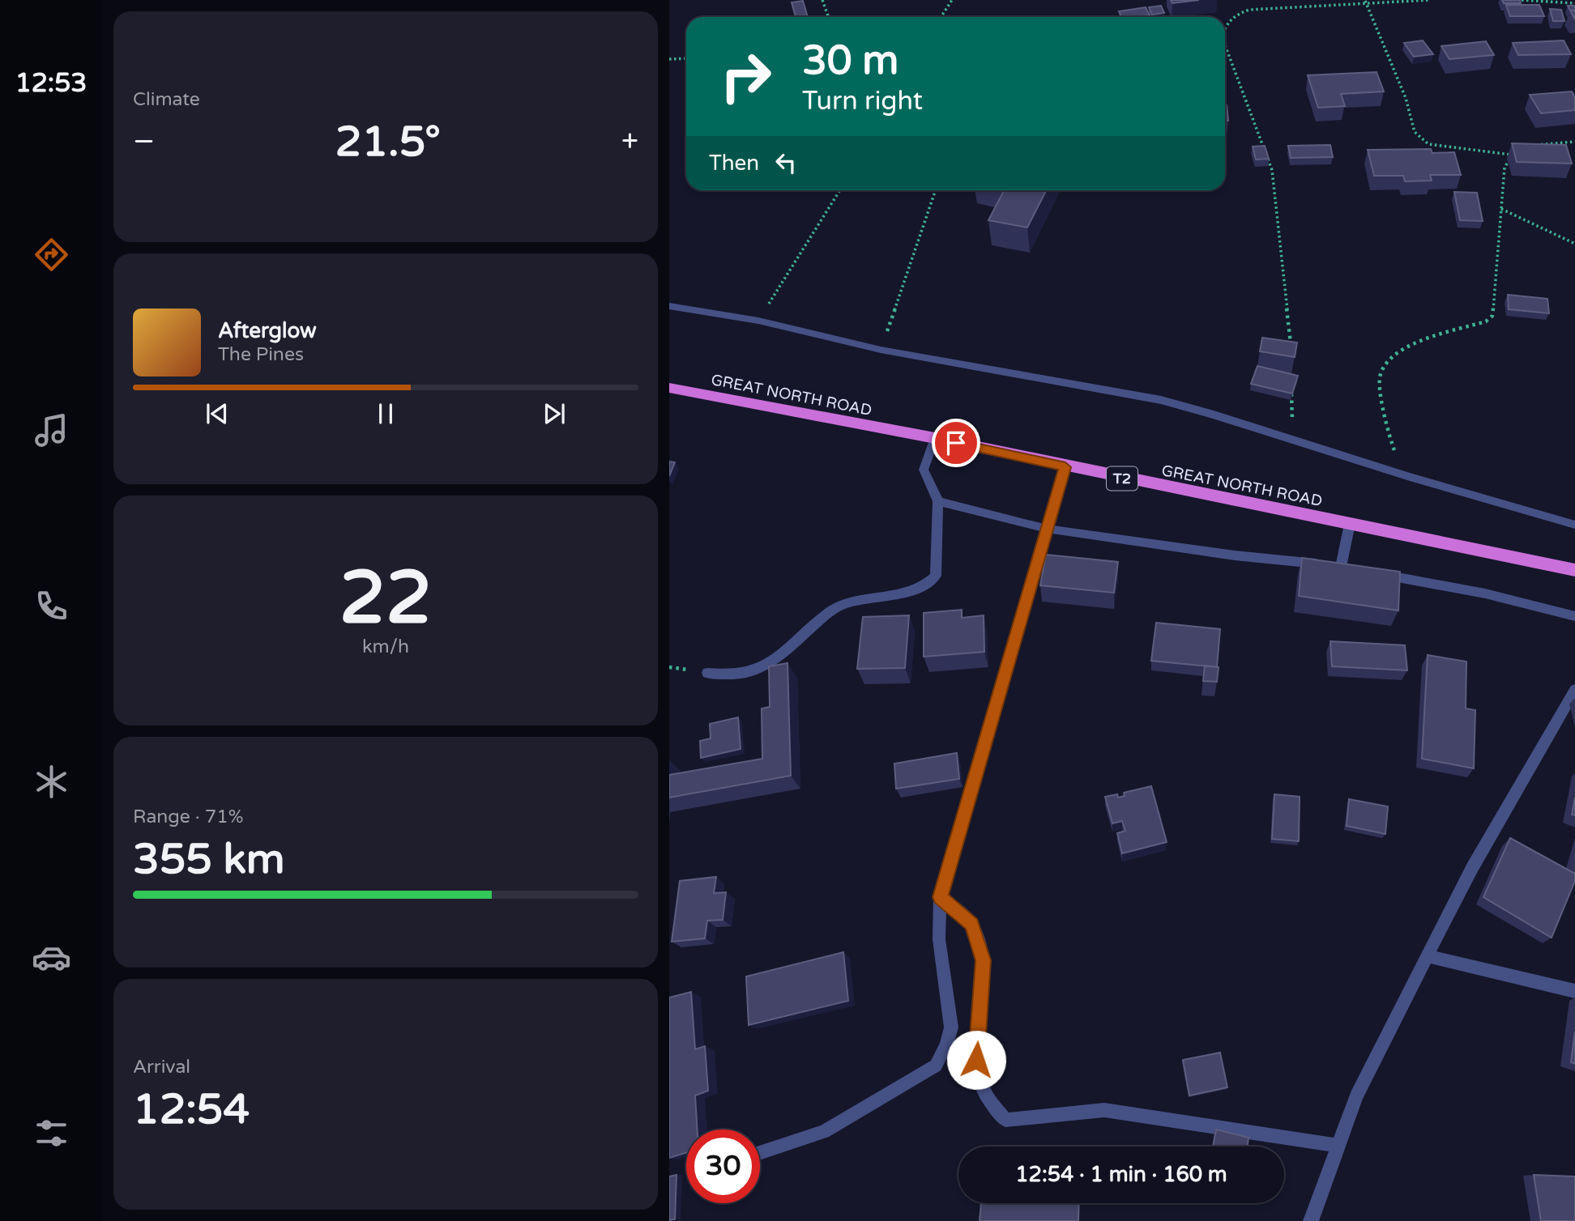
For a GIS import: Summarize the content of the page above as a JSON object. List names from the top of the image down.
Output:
{
  "streets": {
    "highway": ["GREAT NORTH ROAD", "T2"]
  },
  "page": {
    "tabs": "12:53",
    "tile": [
      "Climate",
      ["22", "km/h"],
      ["Range · 71%", "355 km"],
      ["Arrival", "12:54"]
    ],
    "turn": ["30 m", "Turn right"],
    "heat": ["−", "21.5°", "+"],
    "then": "Then",
    "song": ["Afterglow", "The Pines"],
    "limit": "30",
    "trip": "12:54 · 1 min · 160 m"
  }
}
